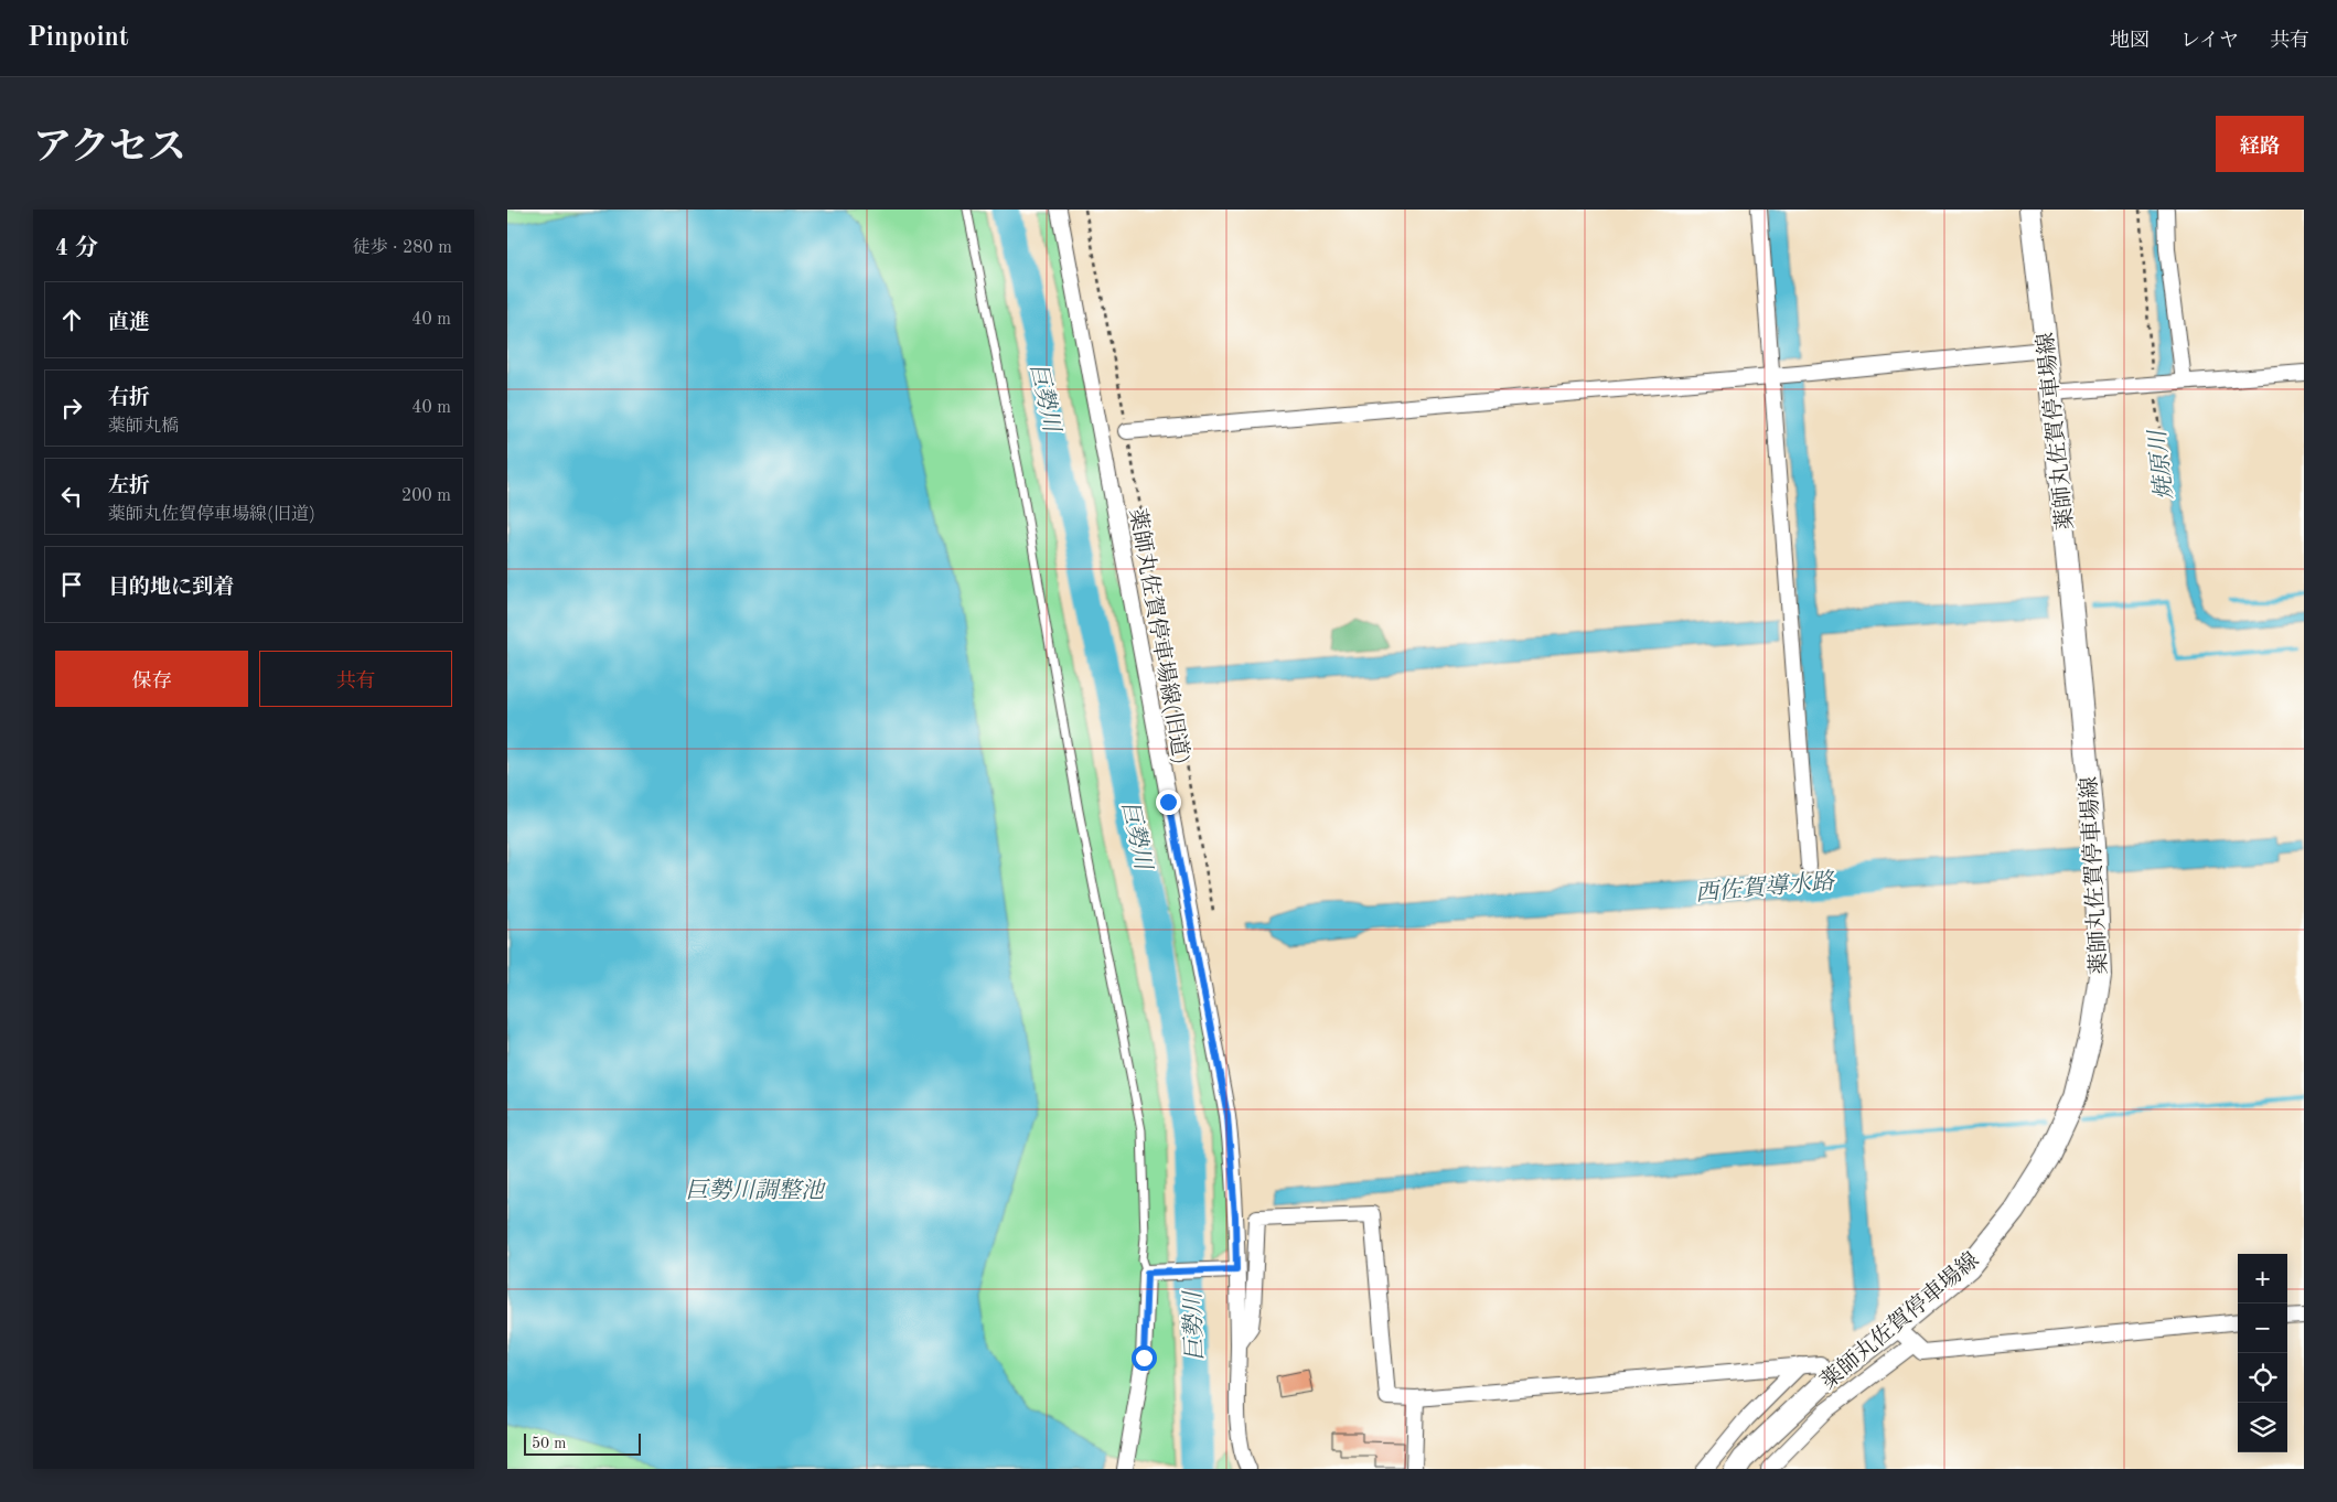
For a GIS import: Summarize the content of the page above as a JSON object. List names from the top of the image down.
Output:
{
  "streets": {
    "main road": ["薬師丸佐賀停車場線"],
    "street": ["薬師丸佐賀停車場線(旧道)"]
  },
  "water": [
    "巨勢川",
    "焼原川",
    "西佐賀導水路",
    "巨勢川調整池"
  ],
  "scale_bar": "50 m",
  "page": {
    "header": "Pinpoint",
    "nav": ["地図", "レイヤ", "共有"],
    "title": "アクセス",
    "buttons": [
      "経路",
      ["保存", "共有"]
    ],
    "heading": ["4 分", "徒歩 · 280 m"],
    "list": [
      ["直進", "40 m"],
      ["右折", "薬師丸橋", "40 m"],
      ["左折", "薬師丸佐賀停車場線(旧道)", "200 m"],
      "目的地に到着"
    ],
    "map_buttons": ["+", "−"],
    "scale": "50 m"
  }
}
